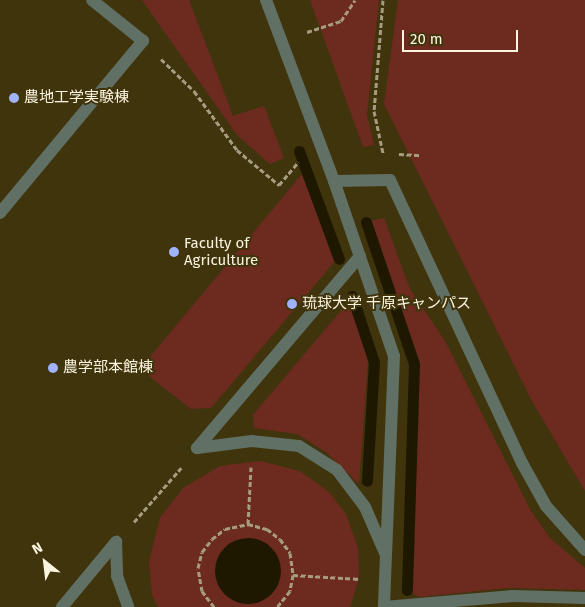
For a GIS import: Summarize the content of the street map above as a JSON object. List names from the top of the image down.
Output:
{
  "places": [
    "農地工学実験棟",
    "Faculty of Agriculture",
    "琉球大学 千原キャンパス",
    "農学部本館棟"
  ],
  "scale_bar": "20 m",
  "north": "top left"
}
